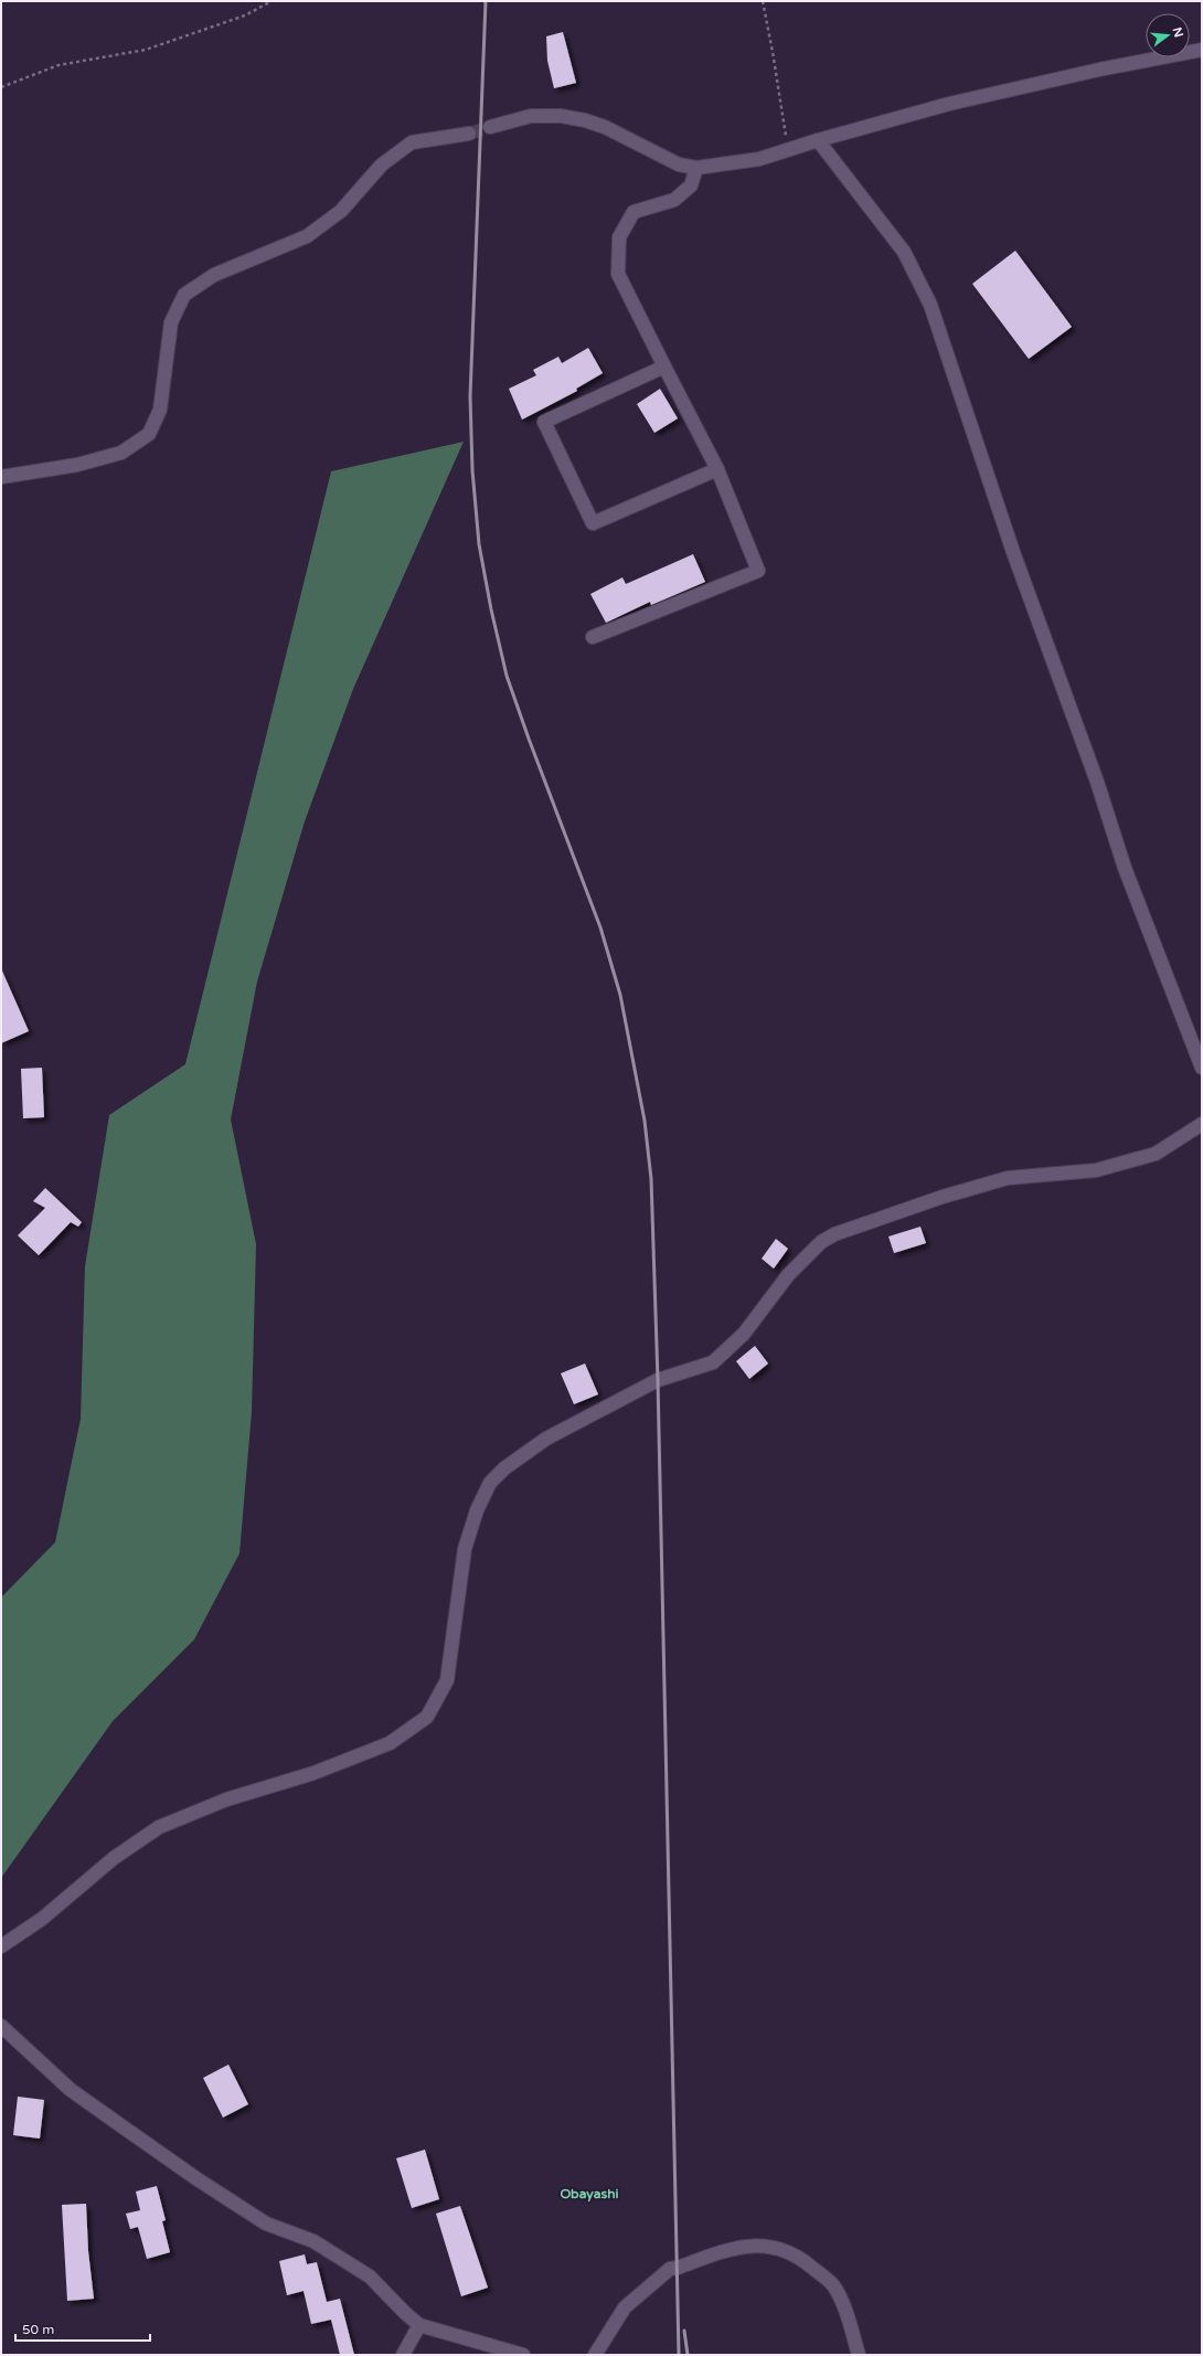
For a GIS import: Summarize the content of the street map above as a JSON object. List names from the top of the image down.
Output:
{
  "districts": ["Obayashi"],
  "scale_bar": "50 m",
  "north": "right"
}
